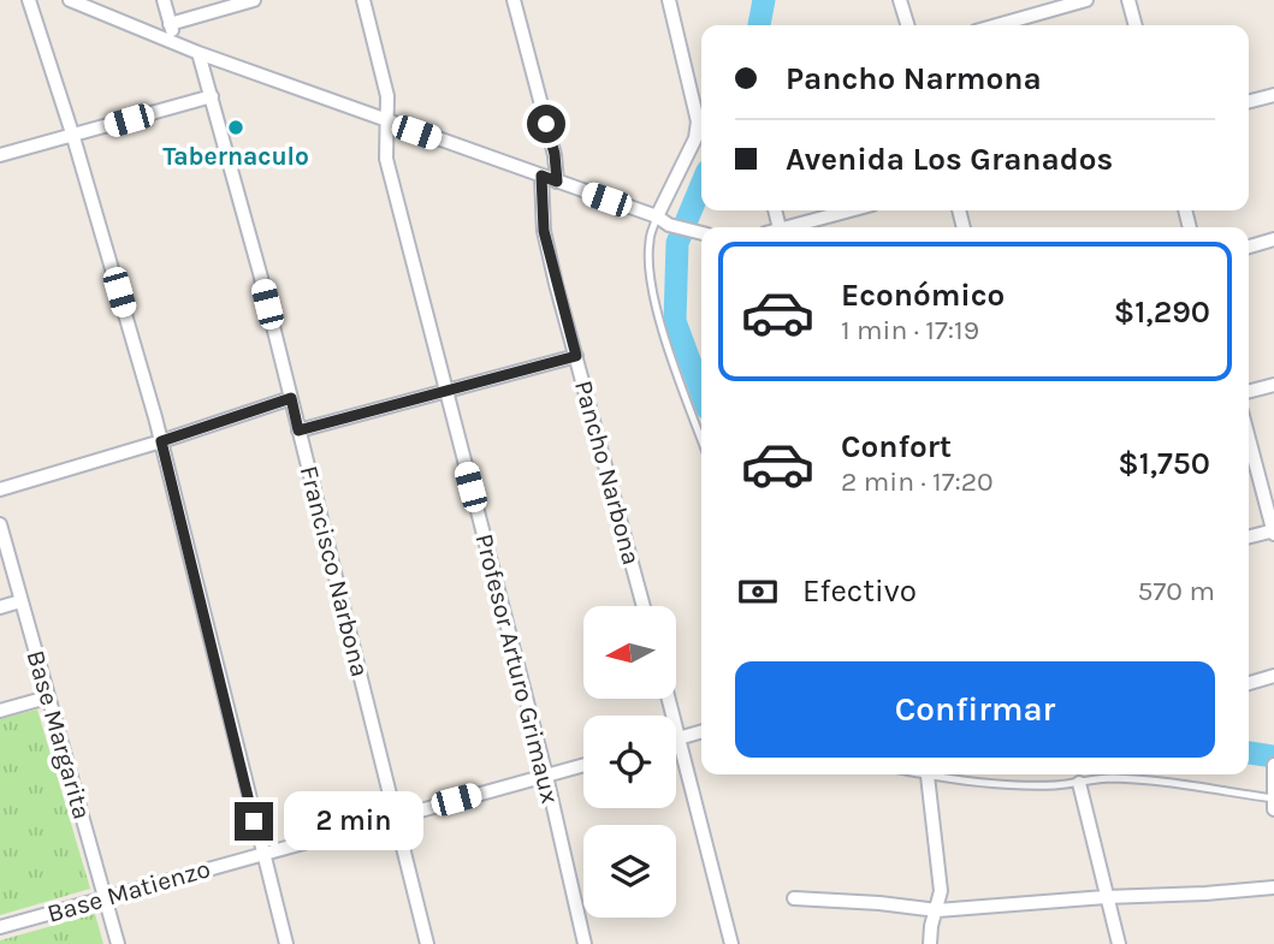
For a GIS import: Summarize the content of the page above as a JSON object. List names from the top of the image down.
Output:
{
  "streets": {
    "street": [
      "Pancho Narbona",
      "Francisco Narbona",
      "Profesor Arturo Grimaux",
      "Base Margarita",
      "Base Matienzo"
    ]
  },
  "crossings": [
    ["Francisco Narbona", "Base Matienzo"],
    ["Profesor Arturo Grimaux", "Base Matienzo"],
    ["Base Margarita", "Base Matienzo"]
  ],
  "places": ["Tabernaculo"],
  "north": "left",
  "page": {
    "banner": ["Pancho Narmona", "Avenida Los Granados"],
    "list": [
      {
        "name": "Económico",
        "note": "1 min · 17:19",
        "value": "$1,290"
      },
      {
        "name": "Confort",
        "note": "2 min · 17:20",
        "value": "$1,750"
      }
    ],
    "pay": ["Efectivo", "570 m"],
    "buttons": "Confirmar",
    "bubble": "2 min"
  }
}
